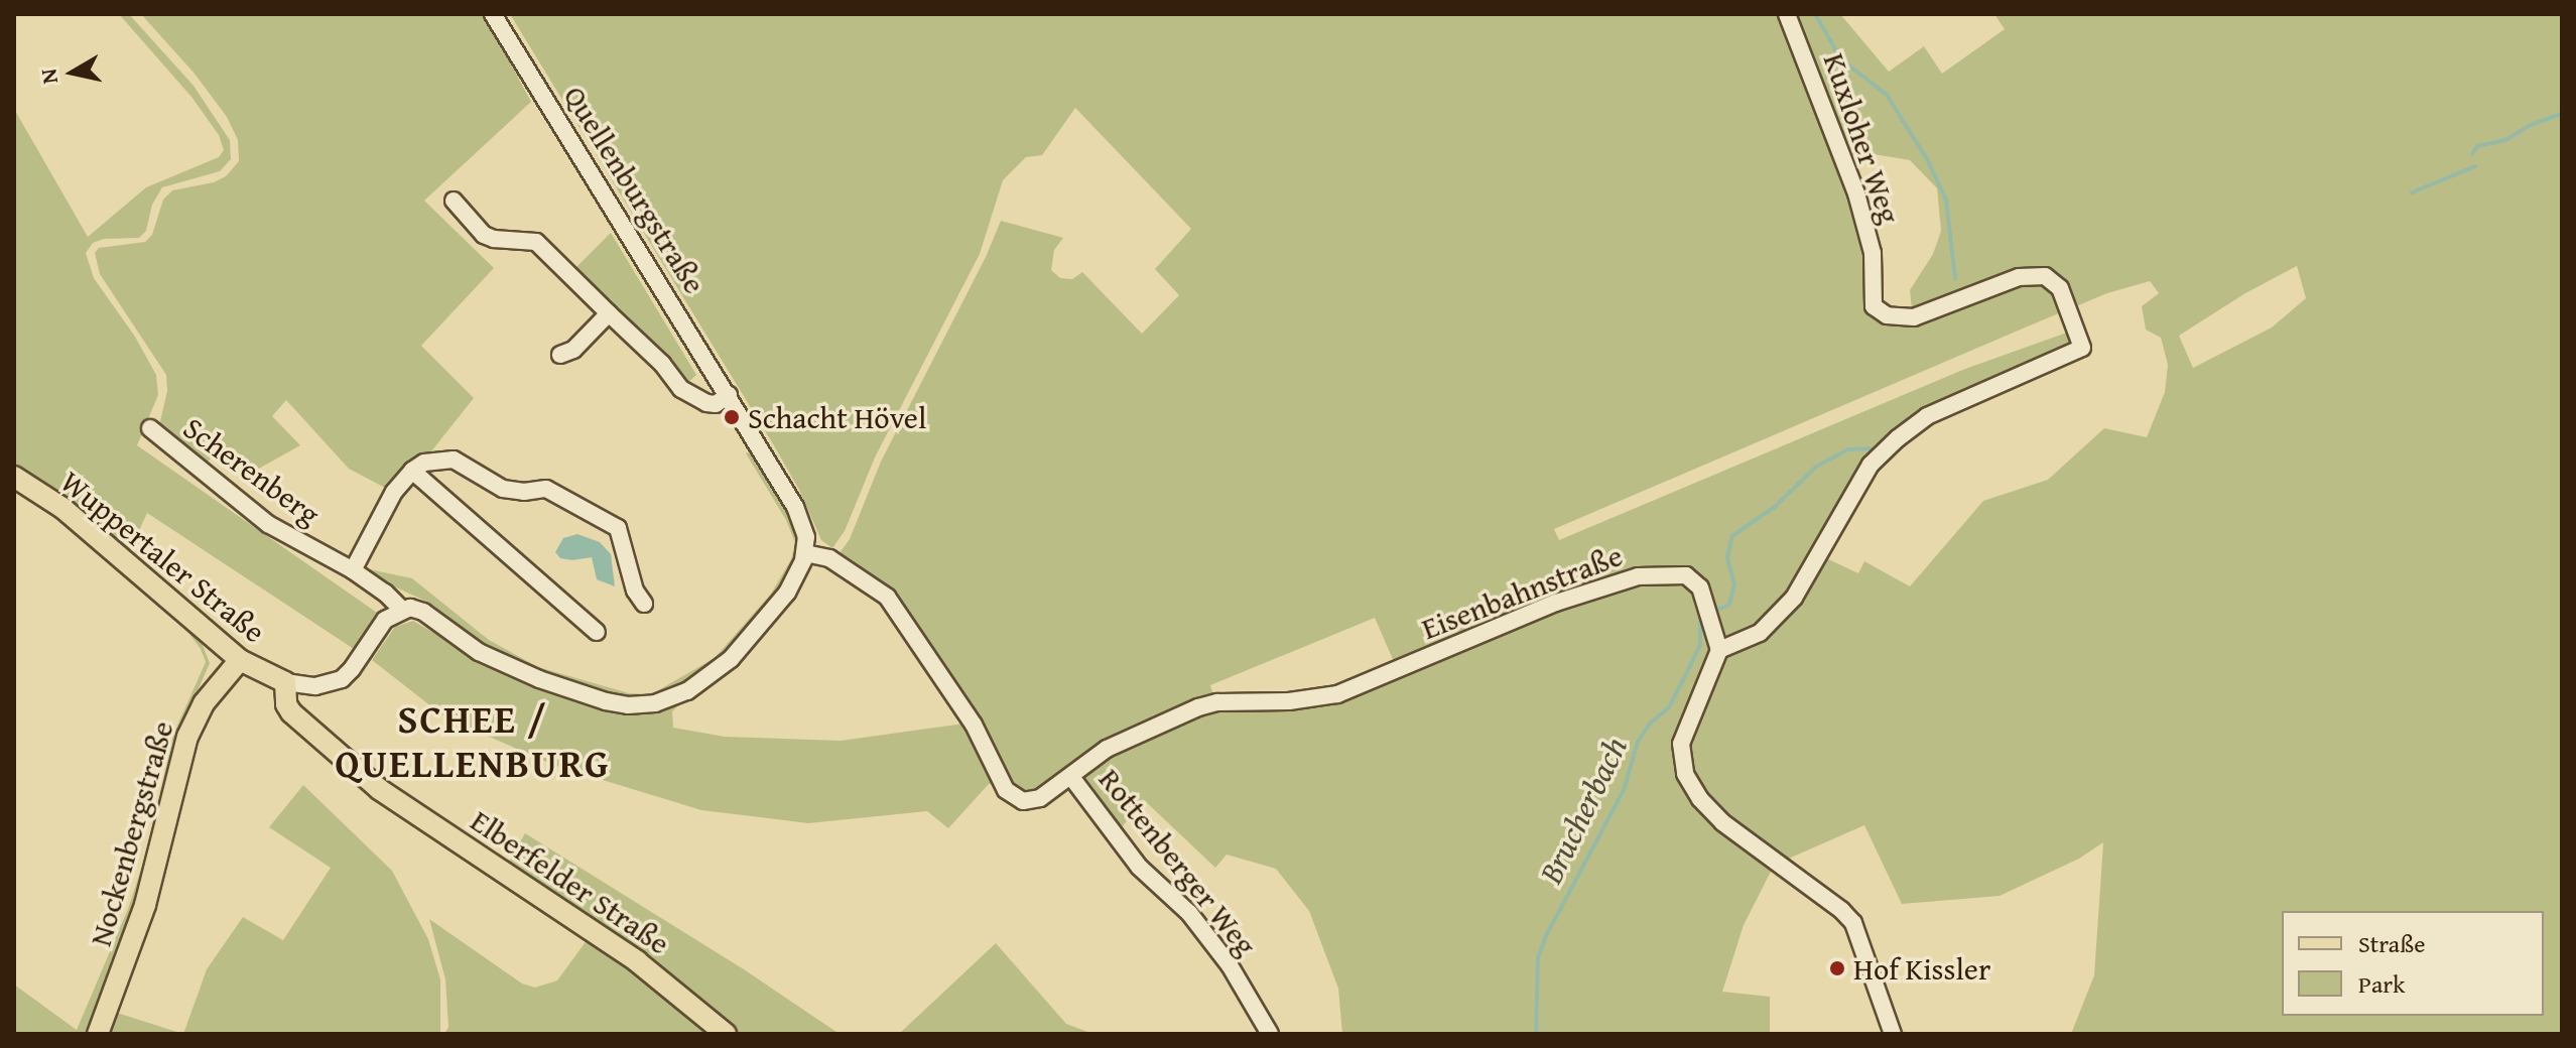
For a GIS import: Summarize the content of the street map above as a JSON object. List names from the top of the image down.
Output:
{
  "streets": {
    "main road": ["Wuppertaler Straße", "Nockenbergstraße", "Elberfelder Straße"],
    "street": [
      "Kuxloher Weg",
      "Quellenburgstraße",
      "Scherenberg",
      "Eisenbahnstraße",
      "Rottenberger Weg"
    ]
  },
  "crossings": [
    ["Kuxloher Weg", "Eisenbahnstraße"],
    ["Quellenburgstraße", "Rottenberger Weg"],
    ["Scherenberg", "Wuppertaler Straße"],
    ["Wuppertaler Straße", "Nockenbergstraße"],
    ["Wuppertaler Straße", "Elberfelder Straße"],
    ["Eisenbahnstraße", "Rottenberger Weg"]
  ],
  "districts": ["SCHEE / QUELLENBURG"],
  "water": ["Brucherbach"],
  "places": ["Schacht Hövel", "Hof Kissler"],
  "legend": ["Straße", "Park"],
  "north": "left"
}
